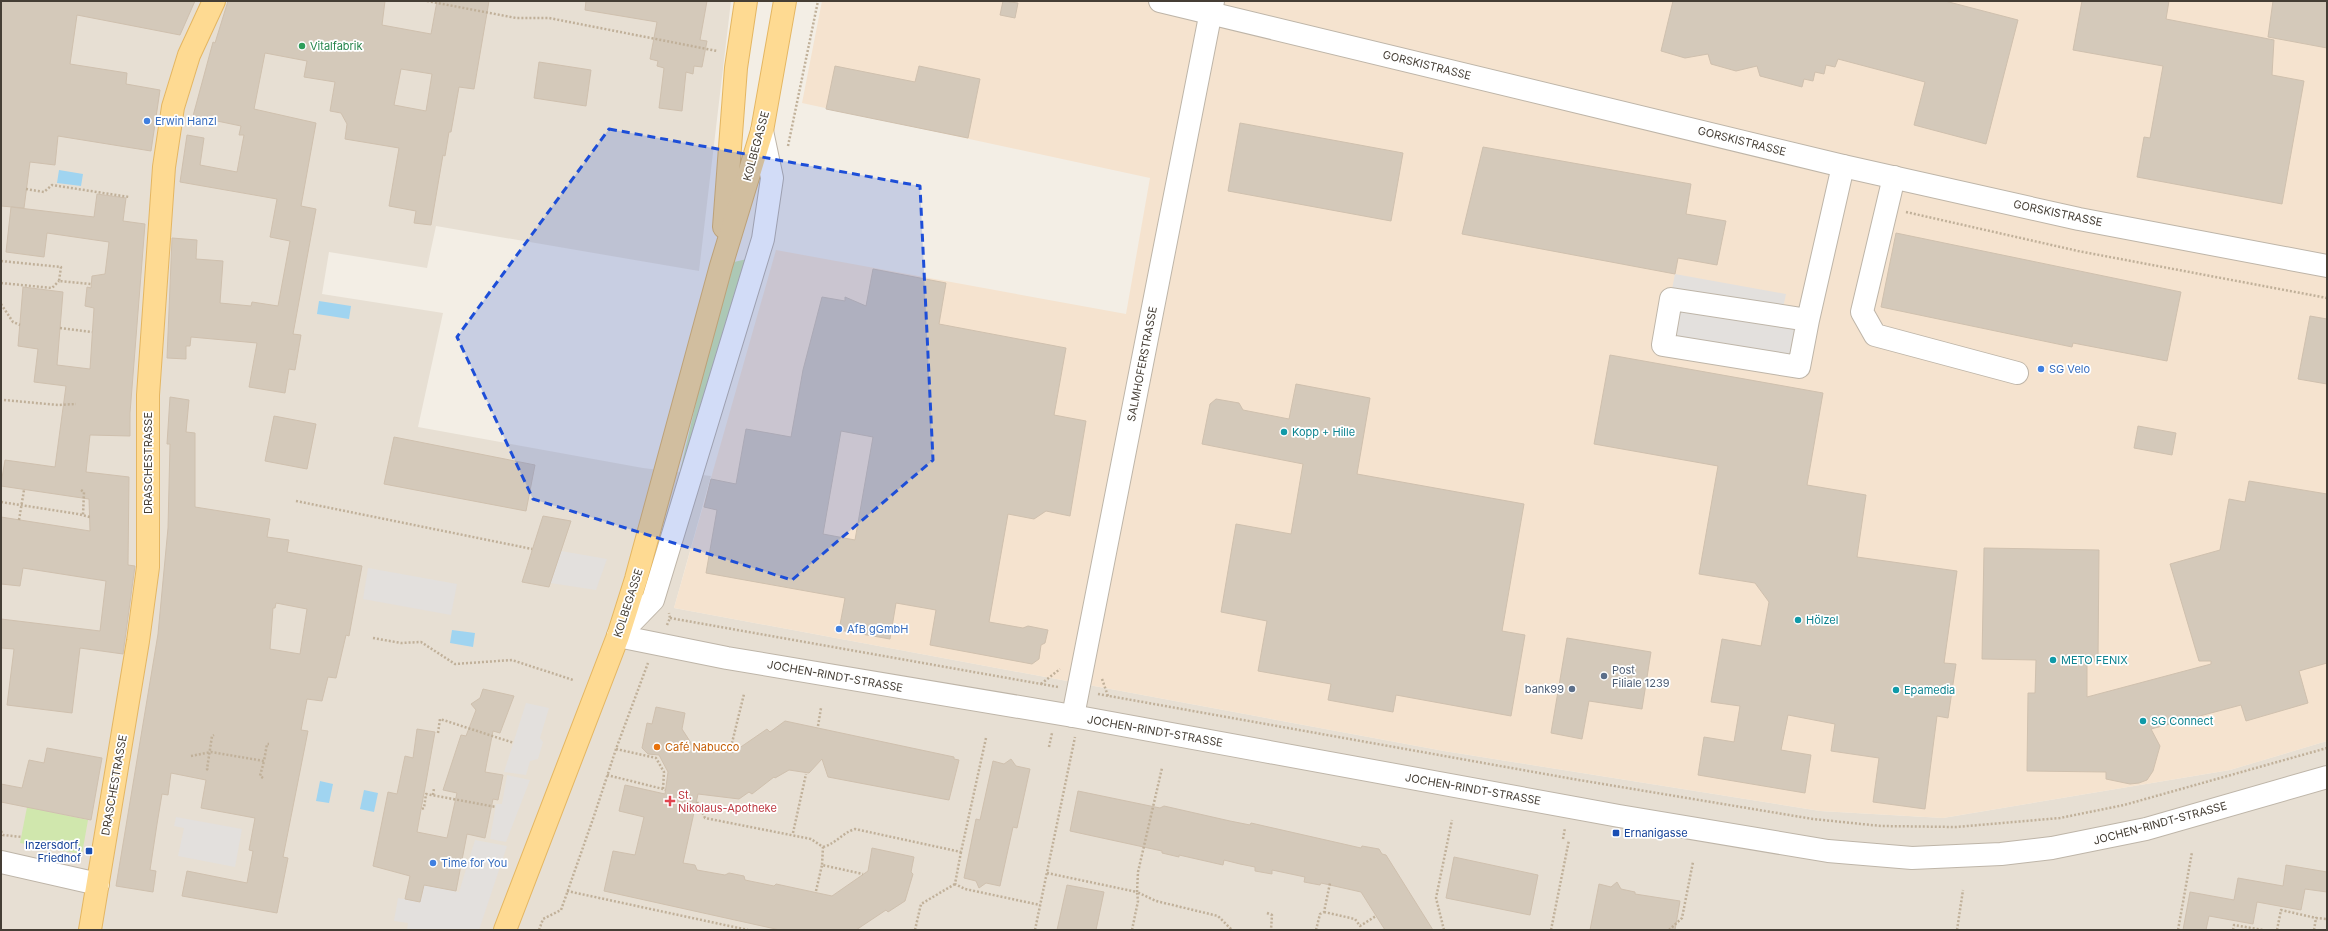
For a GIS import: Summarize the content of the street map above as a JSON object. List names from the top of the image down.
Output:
{
  "streets": {
    "main road": ["KOLBEGASSE", "DRASCHESTRASSE"],
    "street": ["GORSKISTRASSE", "SALMHOFERSTRASSE", "JOCHEN-RINDT-STRASSE"]
  },
  "crossings": [
    ["GORSKISTRASSE", "SALMHOFERSTRASSE"],
    ["KOLBEGASSE", "JOCHEN-RINDT-STRASSE"],
    ["SALMHOFERSTRASSE", "JOCHEN-RINDT-STRASSE"]
  ],
  "places": {
    "other": [
      "Vitalfabrik",
      "Erwin Hanzl",
      "SG Velo",
      "Kopp + Hille",
      "Hölzel",
      "AfB gGmbH",
      "METO FENIX",
      "Post Filiale 1239",
      "bank99",
      "Epamedia",
      "SG Connect",
      "Café Nabucco",
      "Time for You"
    ],
    "health": ["St. Nikolaus-Apotheke"],
    "transit": ["Ernanigasse", "Inzersdorf, Friedhof"]
  }
}
